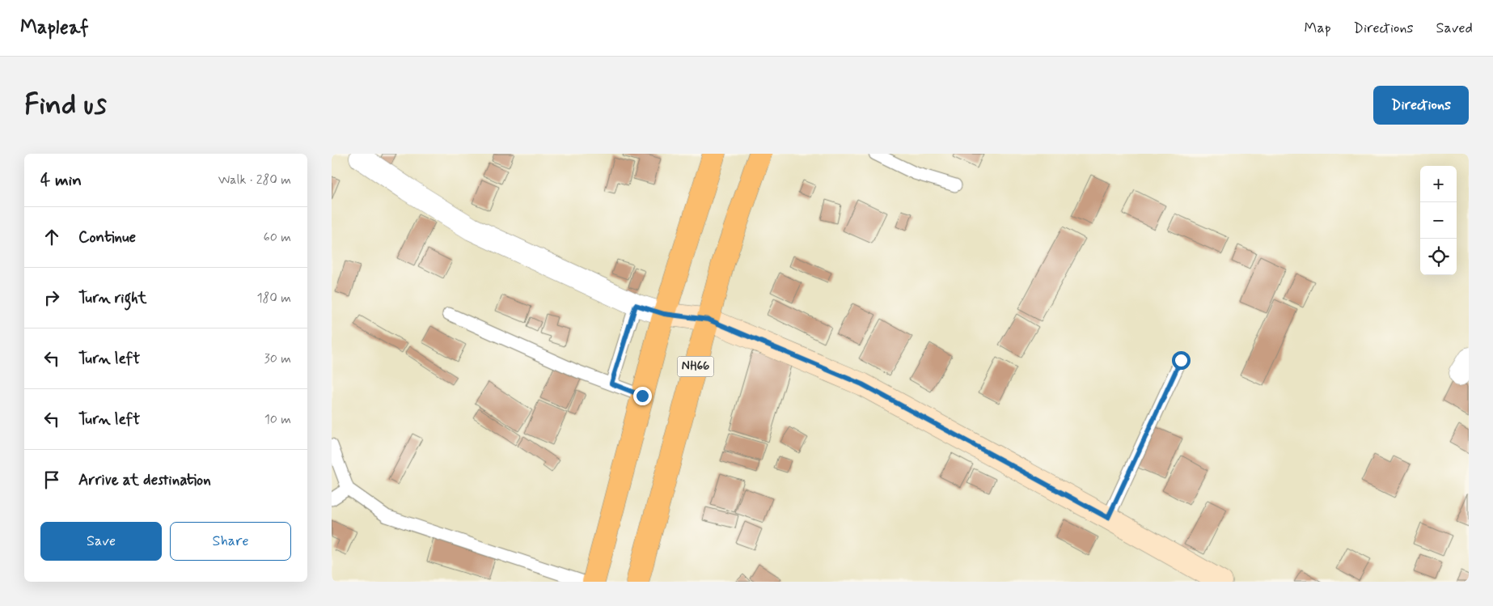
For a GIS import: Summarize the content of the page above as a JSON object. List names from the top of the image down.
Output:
{
  "streets": {
    "highway": ["NH66"]
  },
  "page": {
    "header": "Mapleaf",
    "nav": ["Map", "Directions", "Saved"],
    "buttons": [
      "Directions",
      ["Save", "Share"]
    ],
    "title": "Find us",
    "heading": ["4 min", "Walk · 280 m"],
    "map_buttons": ["+", "−"],
    "list": [
      ["Continue", "60 m"],
      ["Turn right", "180 m"],
      ["Turn left", "30 m"],
      ["Turn left", "10 m"],
      "Arrive at destination"
    ]
  }
}
